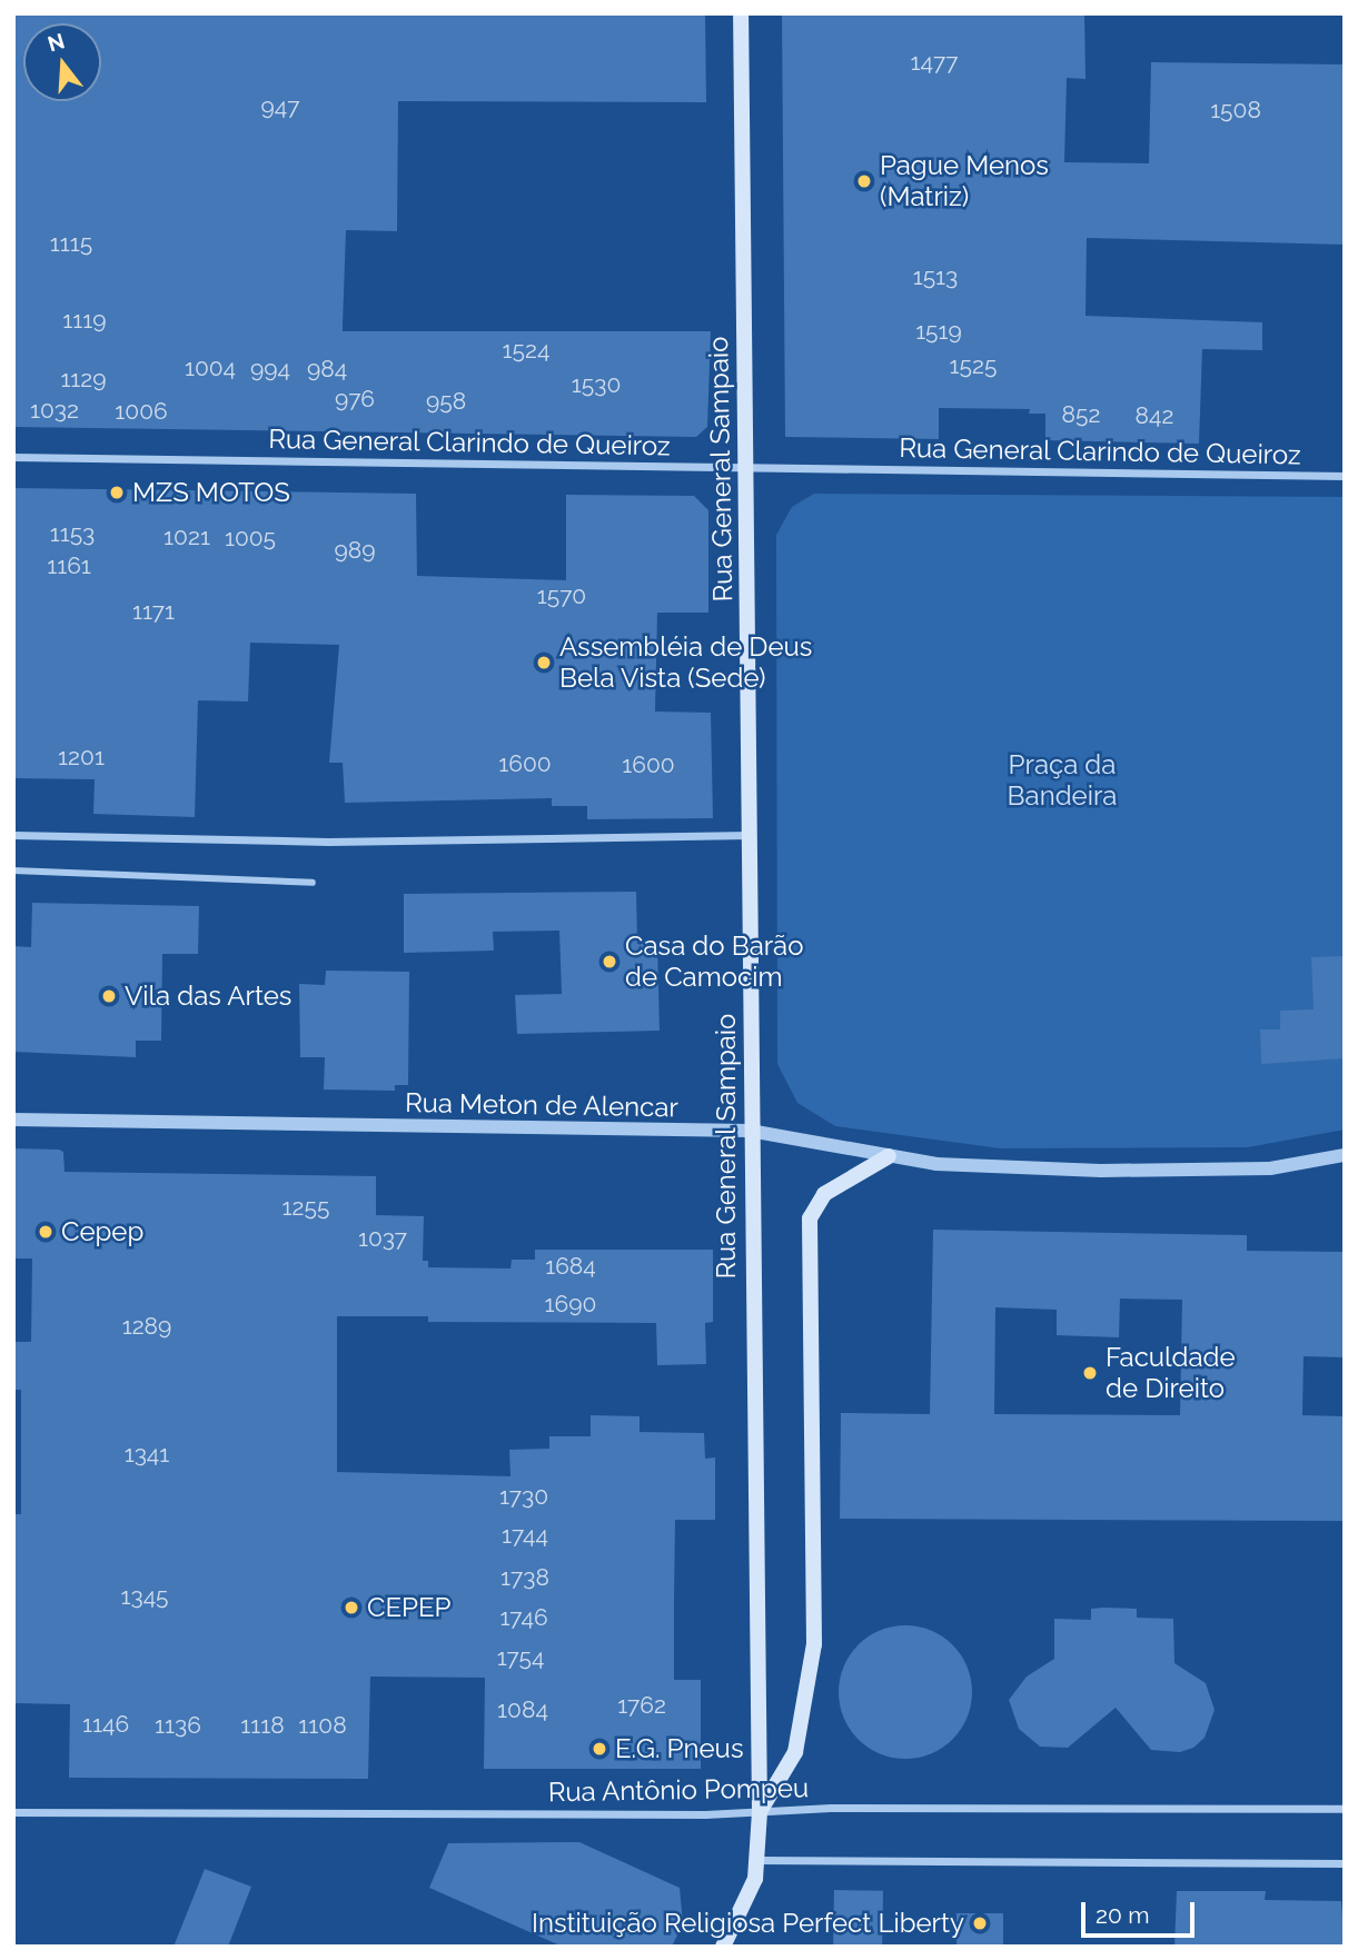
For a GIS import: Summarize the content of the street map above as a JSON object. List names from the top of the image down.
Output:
{
  "streets": {
    "main road": ["Rua General Sampaio"],
    "street": ["Rua General Clarindo de Queiroz", "Rua Meton de Alencar", "Rua Antônio Pompeu"]
  },
  "crossings": [
    ["Rua General Clarindo de Queiroz", "Rua General Sampaio"],
    ["Rua General Sampaio", "Rua Meton de Alencar"],
    ["Rua General Sampaio", "Rua Antônio Pompeu"]
  ],
  "parks": ["Praça da Bandeira"],
  "places": [
    "Pague Menos (Matriz)",
    "MZS MOTOS",
    "Assembléia de Deus Bela Vista (Sede)",
    "Casa do Barão de Camocim",
    "Vila das Artes",
    "Cepep",
    "Faculdade de Direito",
    "CEPEP",
    "E.G. Pneus",
    "Instituição Religiosa Perfect Liberty"
  ],
  "house_numbers": [
    "1477",
    "947",
    "1508",
    "1115",
    "1513",
    "1119",
    "1519",
    "1524",
    "1525",
    "1004",
    "994",
    "984",
    "1129",
    "1530",
    "976",
    "958",
    "1032",
    "1006",
    "852",
    "842",
    "1153",
    "1021",
    "1005",
    "989",
    "1161",
    "1570",
    "1171",
    "1201",
    "1600",
    "1600",
    "1255",
    "1037",
    "1684",
    "1690",
    "1289",
    "1341",
    "1730",
    "1744",
    "1738",
    "1345",
    "1746",
    "1754",
    "1762",
    "1084",
    "1146",
    "1136",
    "1118",
    "1108"
  ],
  "scale_bar": "20 m",
  "north": "top"
}
